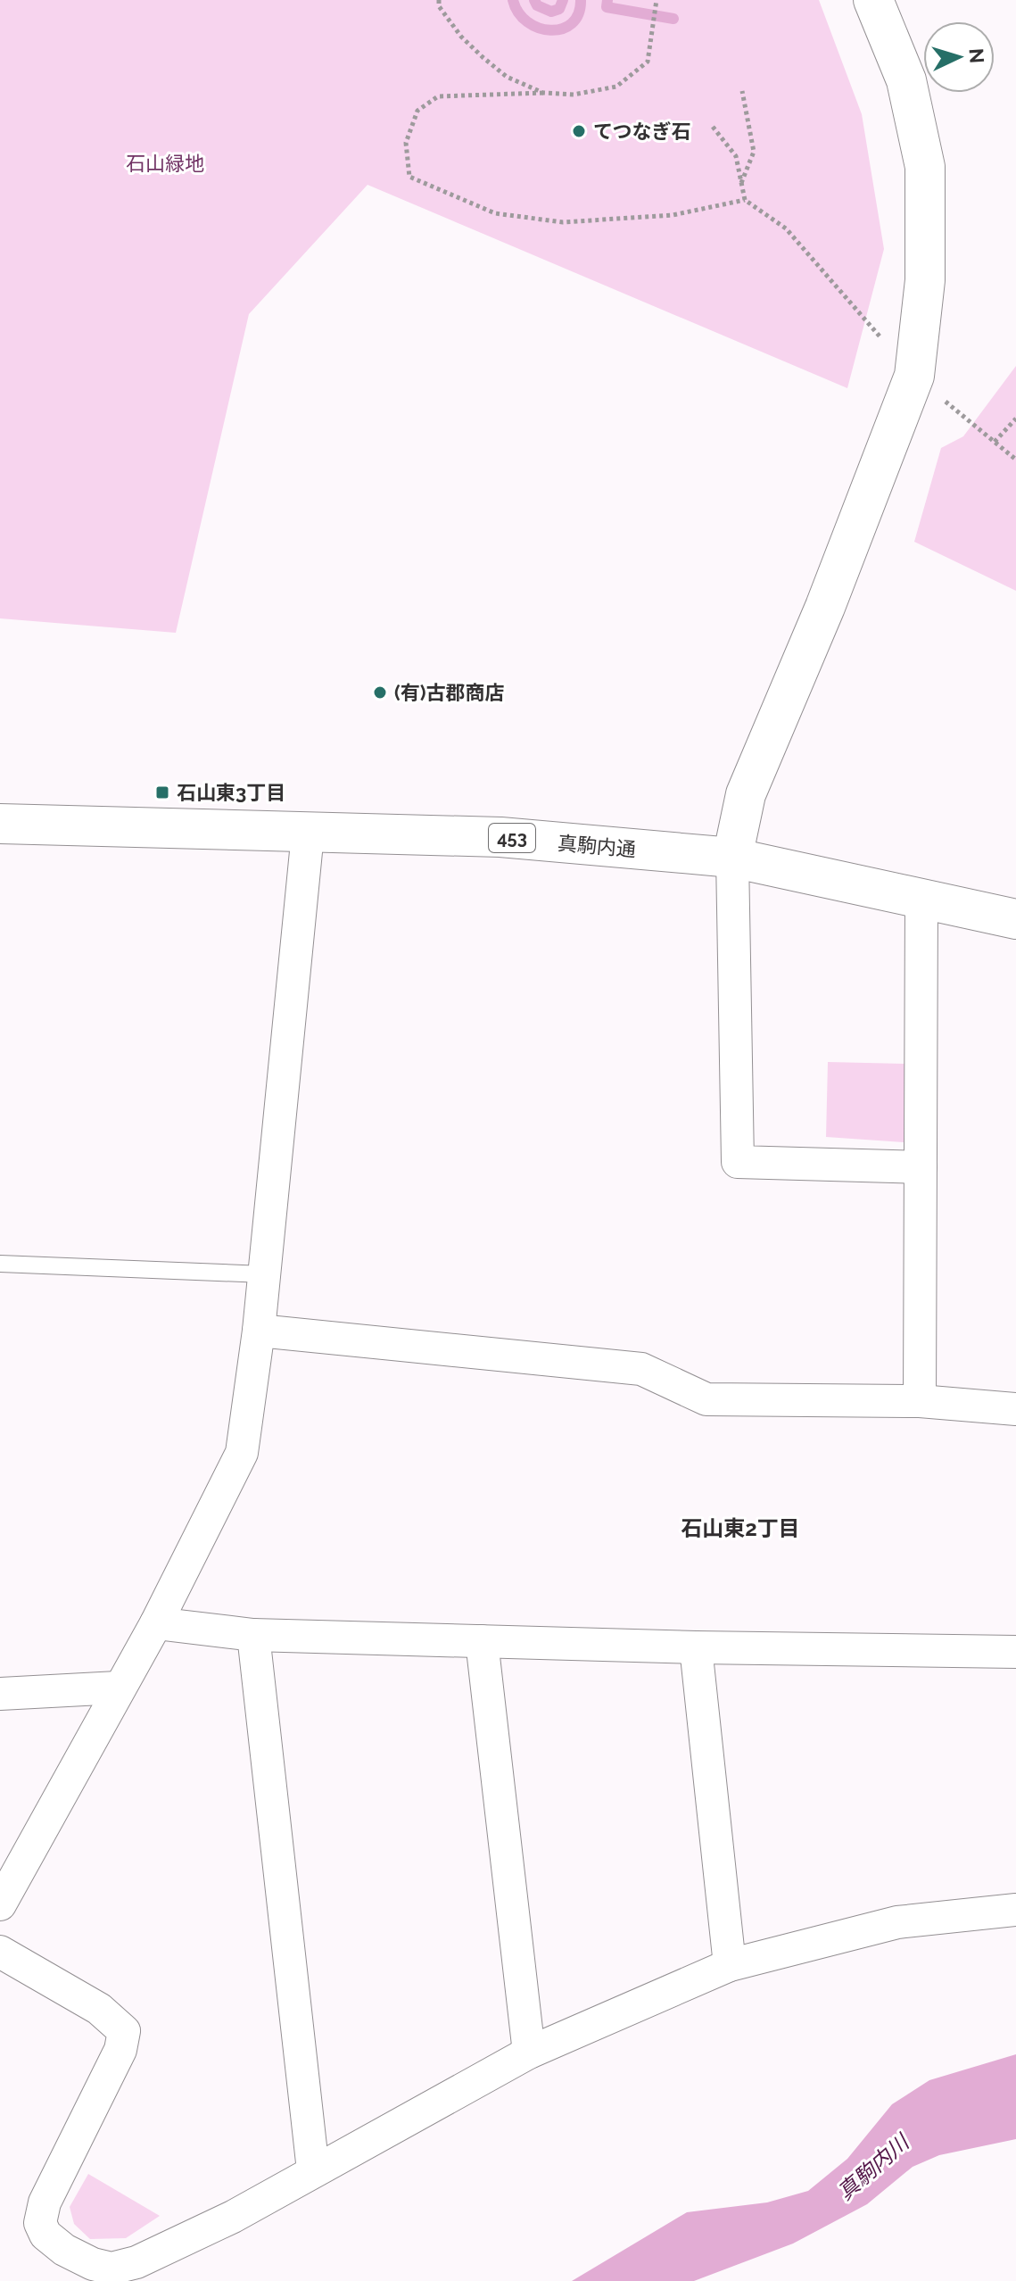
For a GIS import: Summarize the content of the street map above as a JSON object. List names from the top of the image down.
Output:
{
  "streets": {
    "main road": ["453", "真駒内通"]
  },
  "districts": ["石山東2丁目"],
  "water": ["真駒内川"],
  "parks": ["石山緑地"],
  "places": {
    "other": ["てつなぎ石", "(有)古郡商店"],
    "transit": ["石山東3丁目"]
  },
  "north": "right"
}
